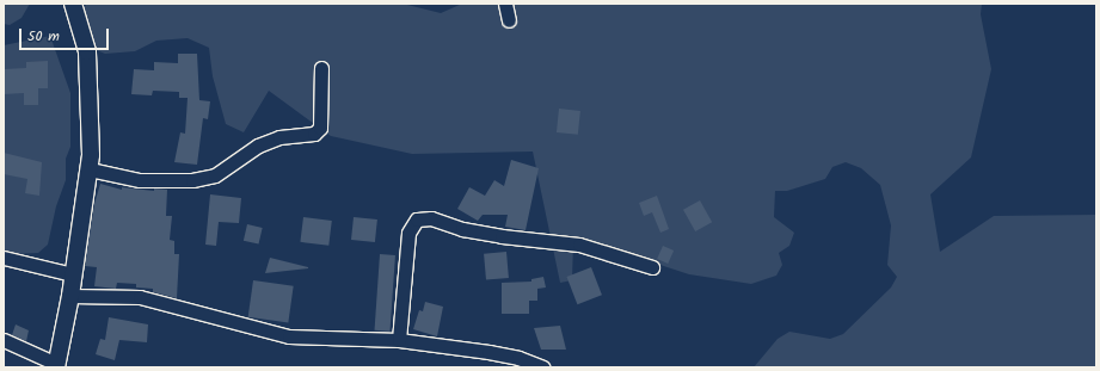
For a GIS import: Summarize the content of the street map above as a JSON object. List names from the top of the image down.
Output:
{
  "scale_bar": "50 m"
}
